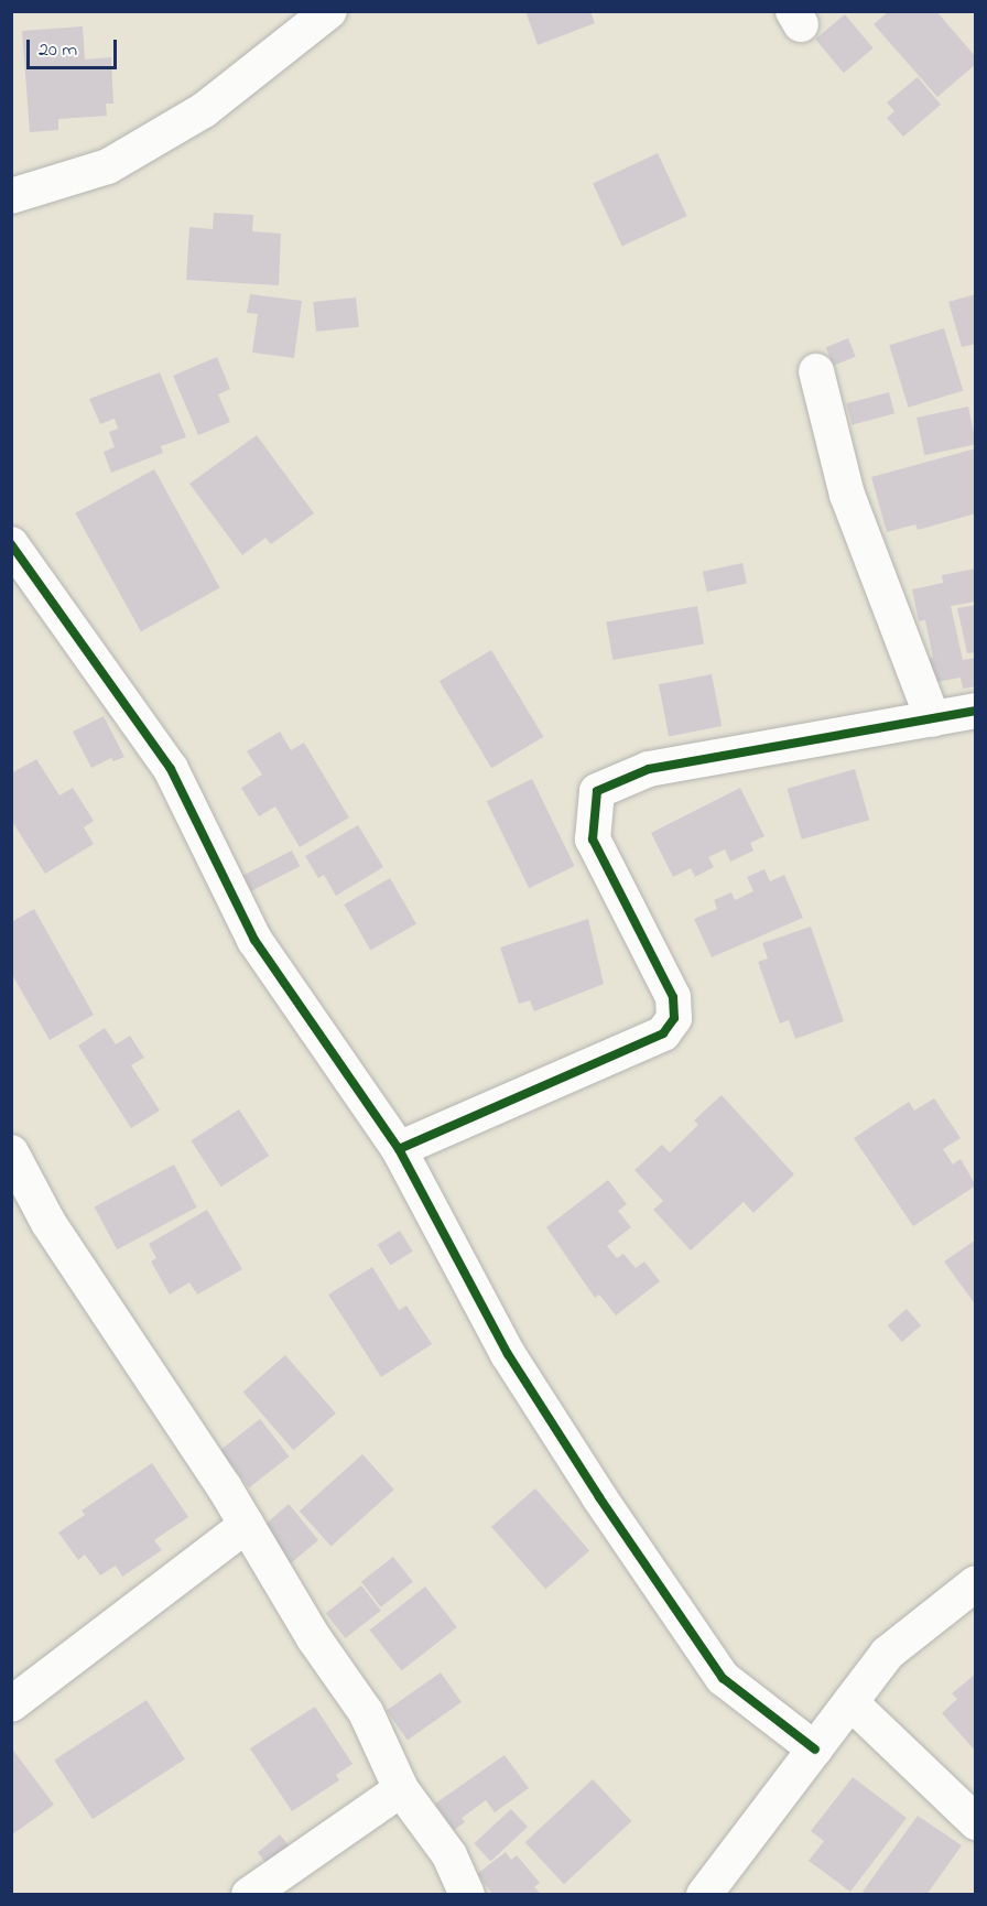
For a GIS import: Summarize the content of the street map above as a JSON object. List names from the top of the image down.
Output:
{
  "scale_bar": "20 m"
}
